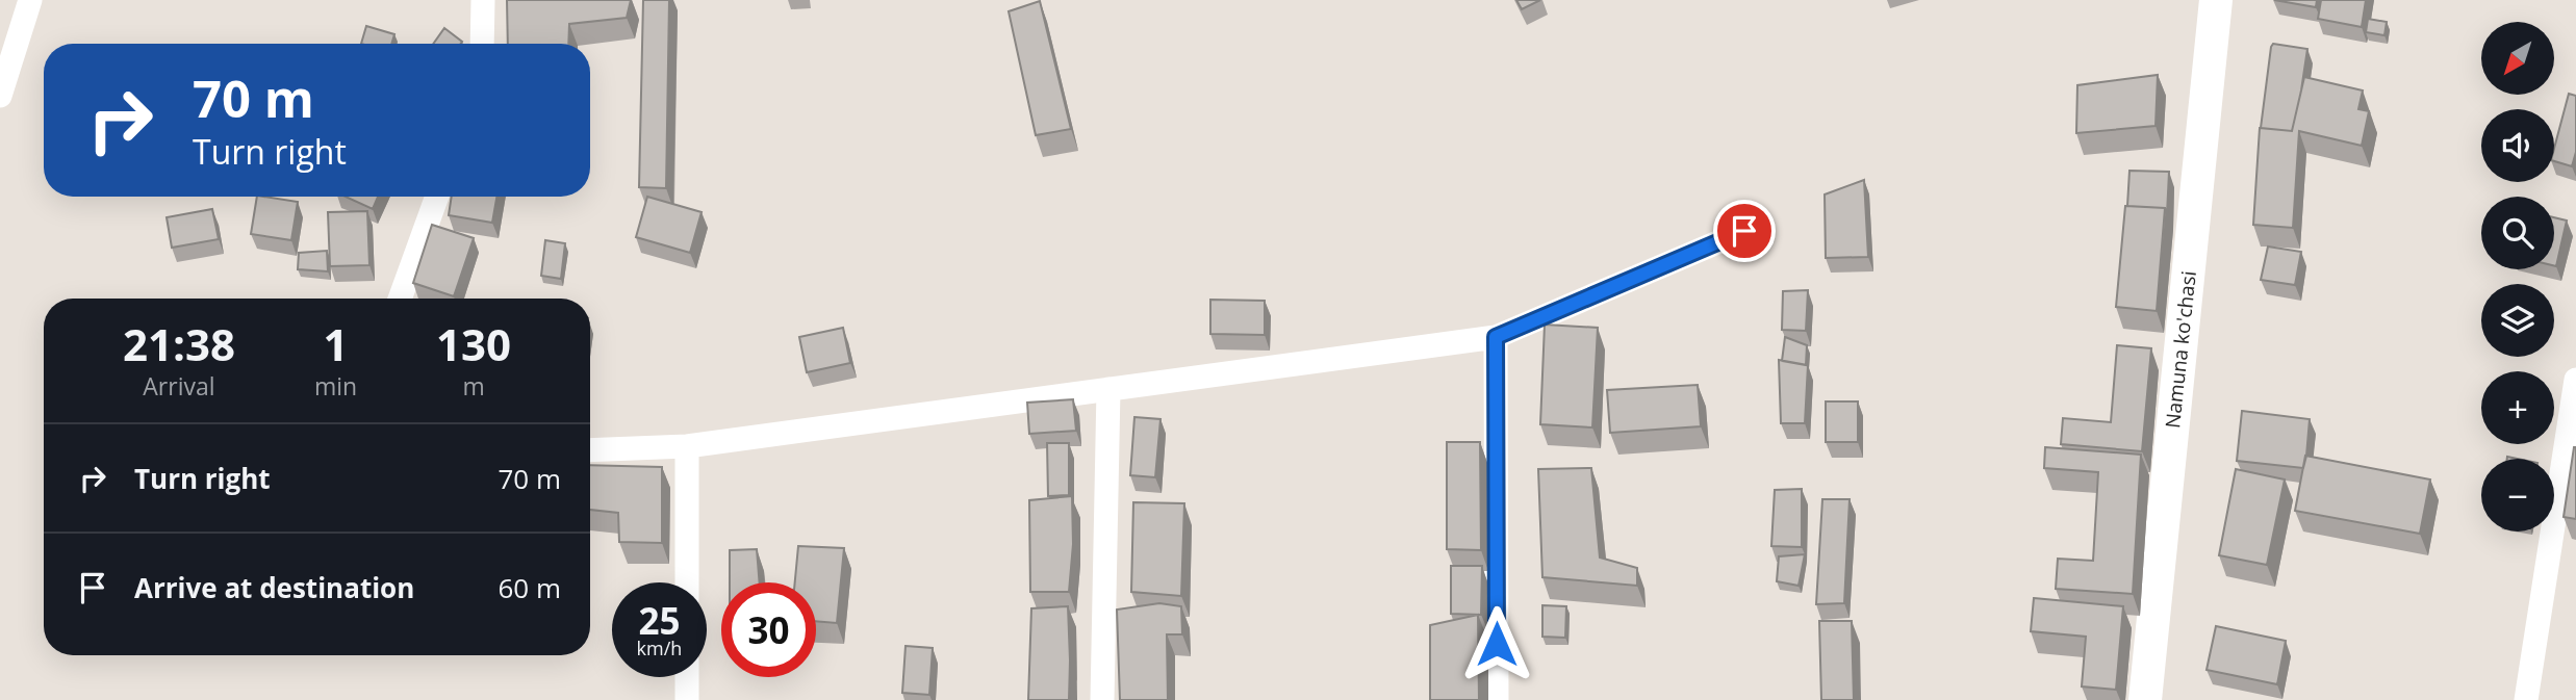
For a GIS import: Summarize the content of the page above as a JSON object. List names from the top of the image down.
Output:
{
  "streets": {
    "main road": ["Namuna ko'chasi"]
  },
  "north": "bottom left",
  "page": {
    "map_buttons": ["+", "−"],
    "turn": ["70 m", "Turn right"],
    "eta": [
      "21:38",
      "Arrival",
      "1",
      "min",
      "130",
      "m"
    ],
    "list": [
      {
        "name": "Turn right",
        "value": "70 m"
      },
      {
        "name": "Arrive at destination",
        "value": "60 m"
      }
    ],
    "speed": "25 km/h",
    "limit": "30"
  }
}
